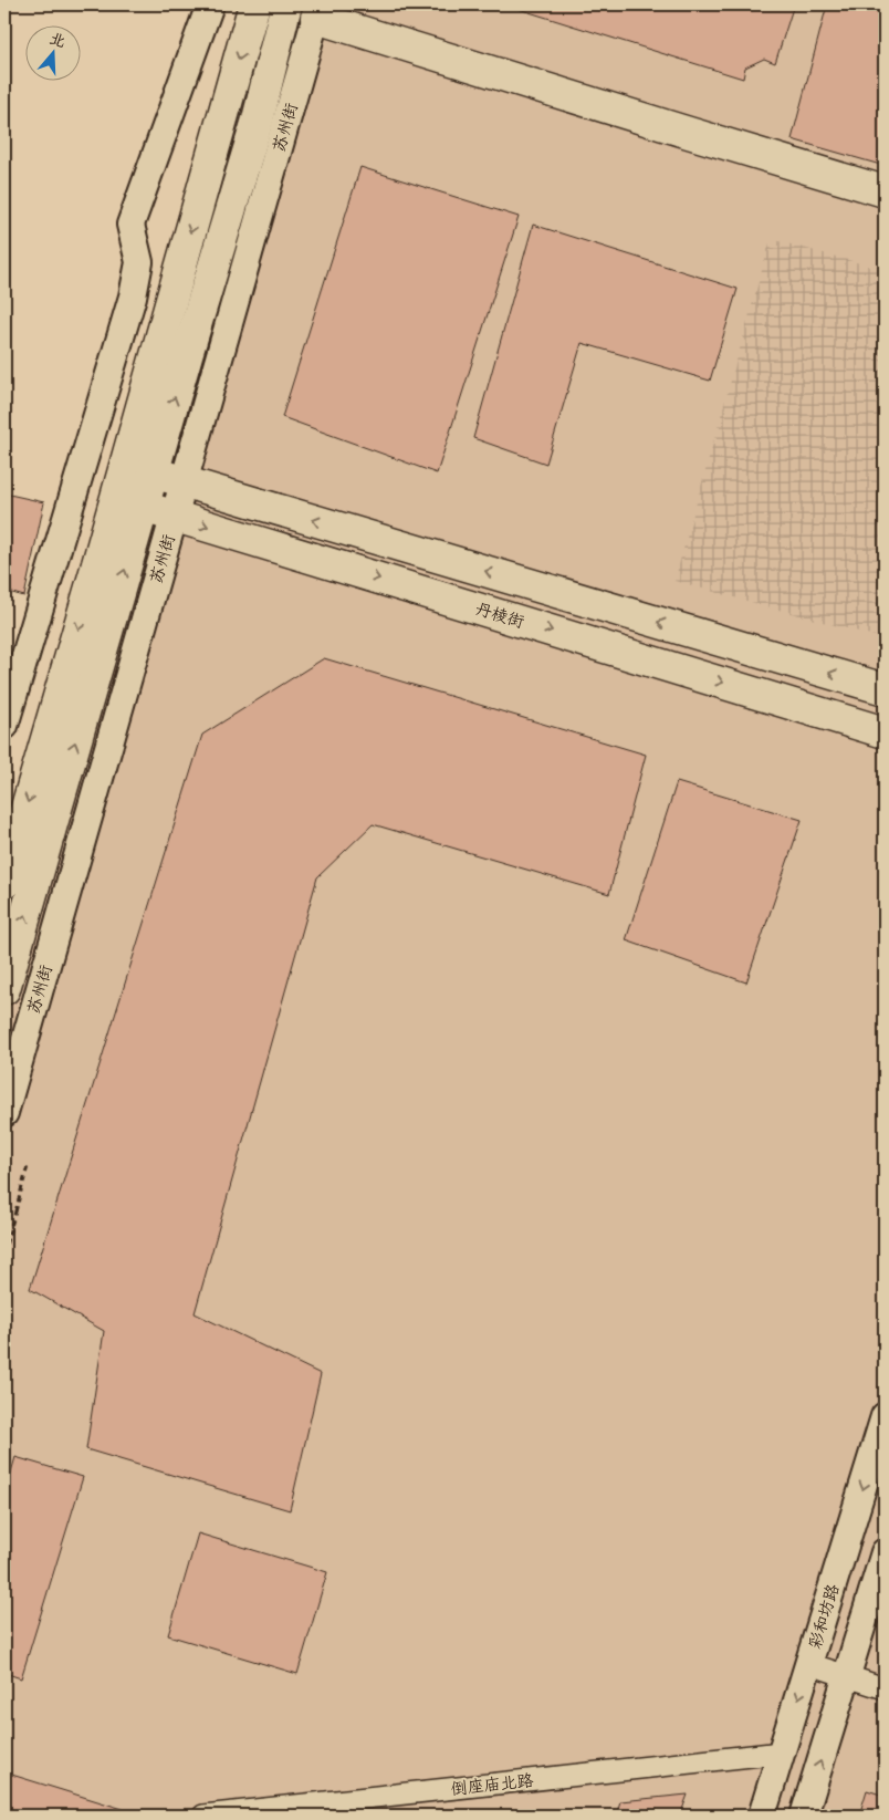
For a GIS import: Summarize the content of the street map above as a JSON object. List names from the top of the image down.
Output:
{
  "streets": {
    "main road": ["苏州街", "丹棱街"],
    "street": ["彩和坊路", "倒座庙北路"]
  },
  "crossings": [
    ["苏州街", "丹棱街"],
    ["彩和坊路", "倒座庙北路"]
  ],
  "north": "top"
}
